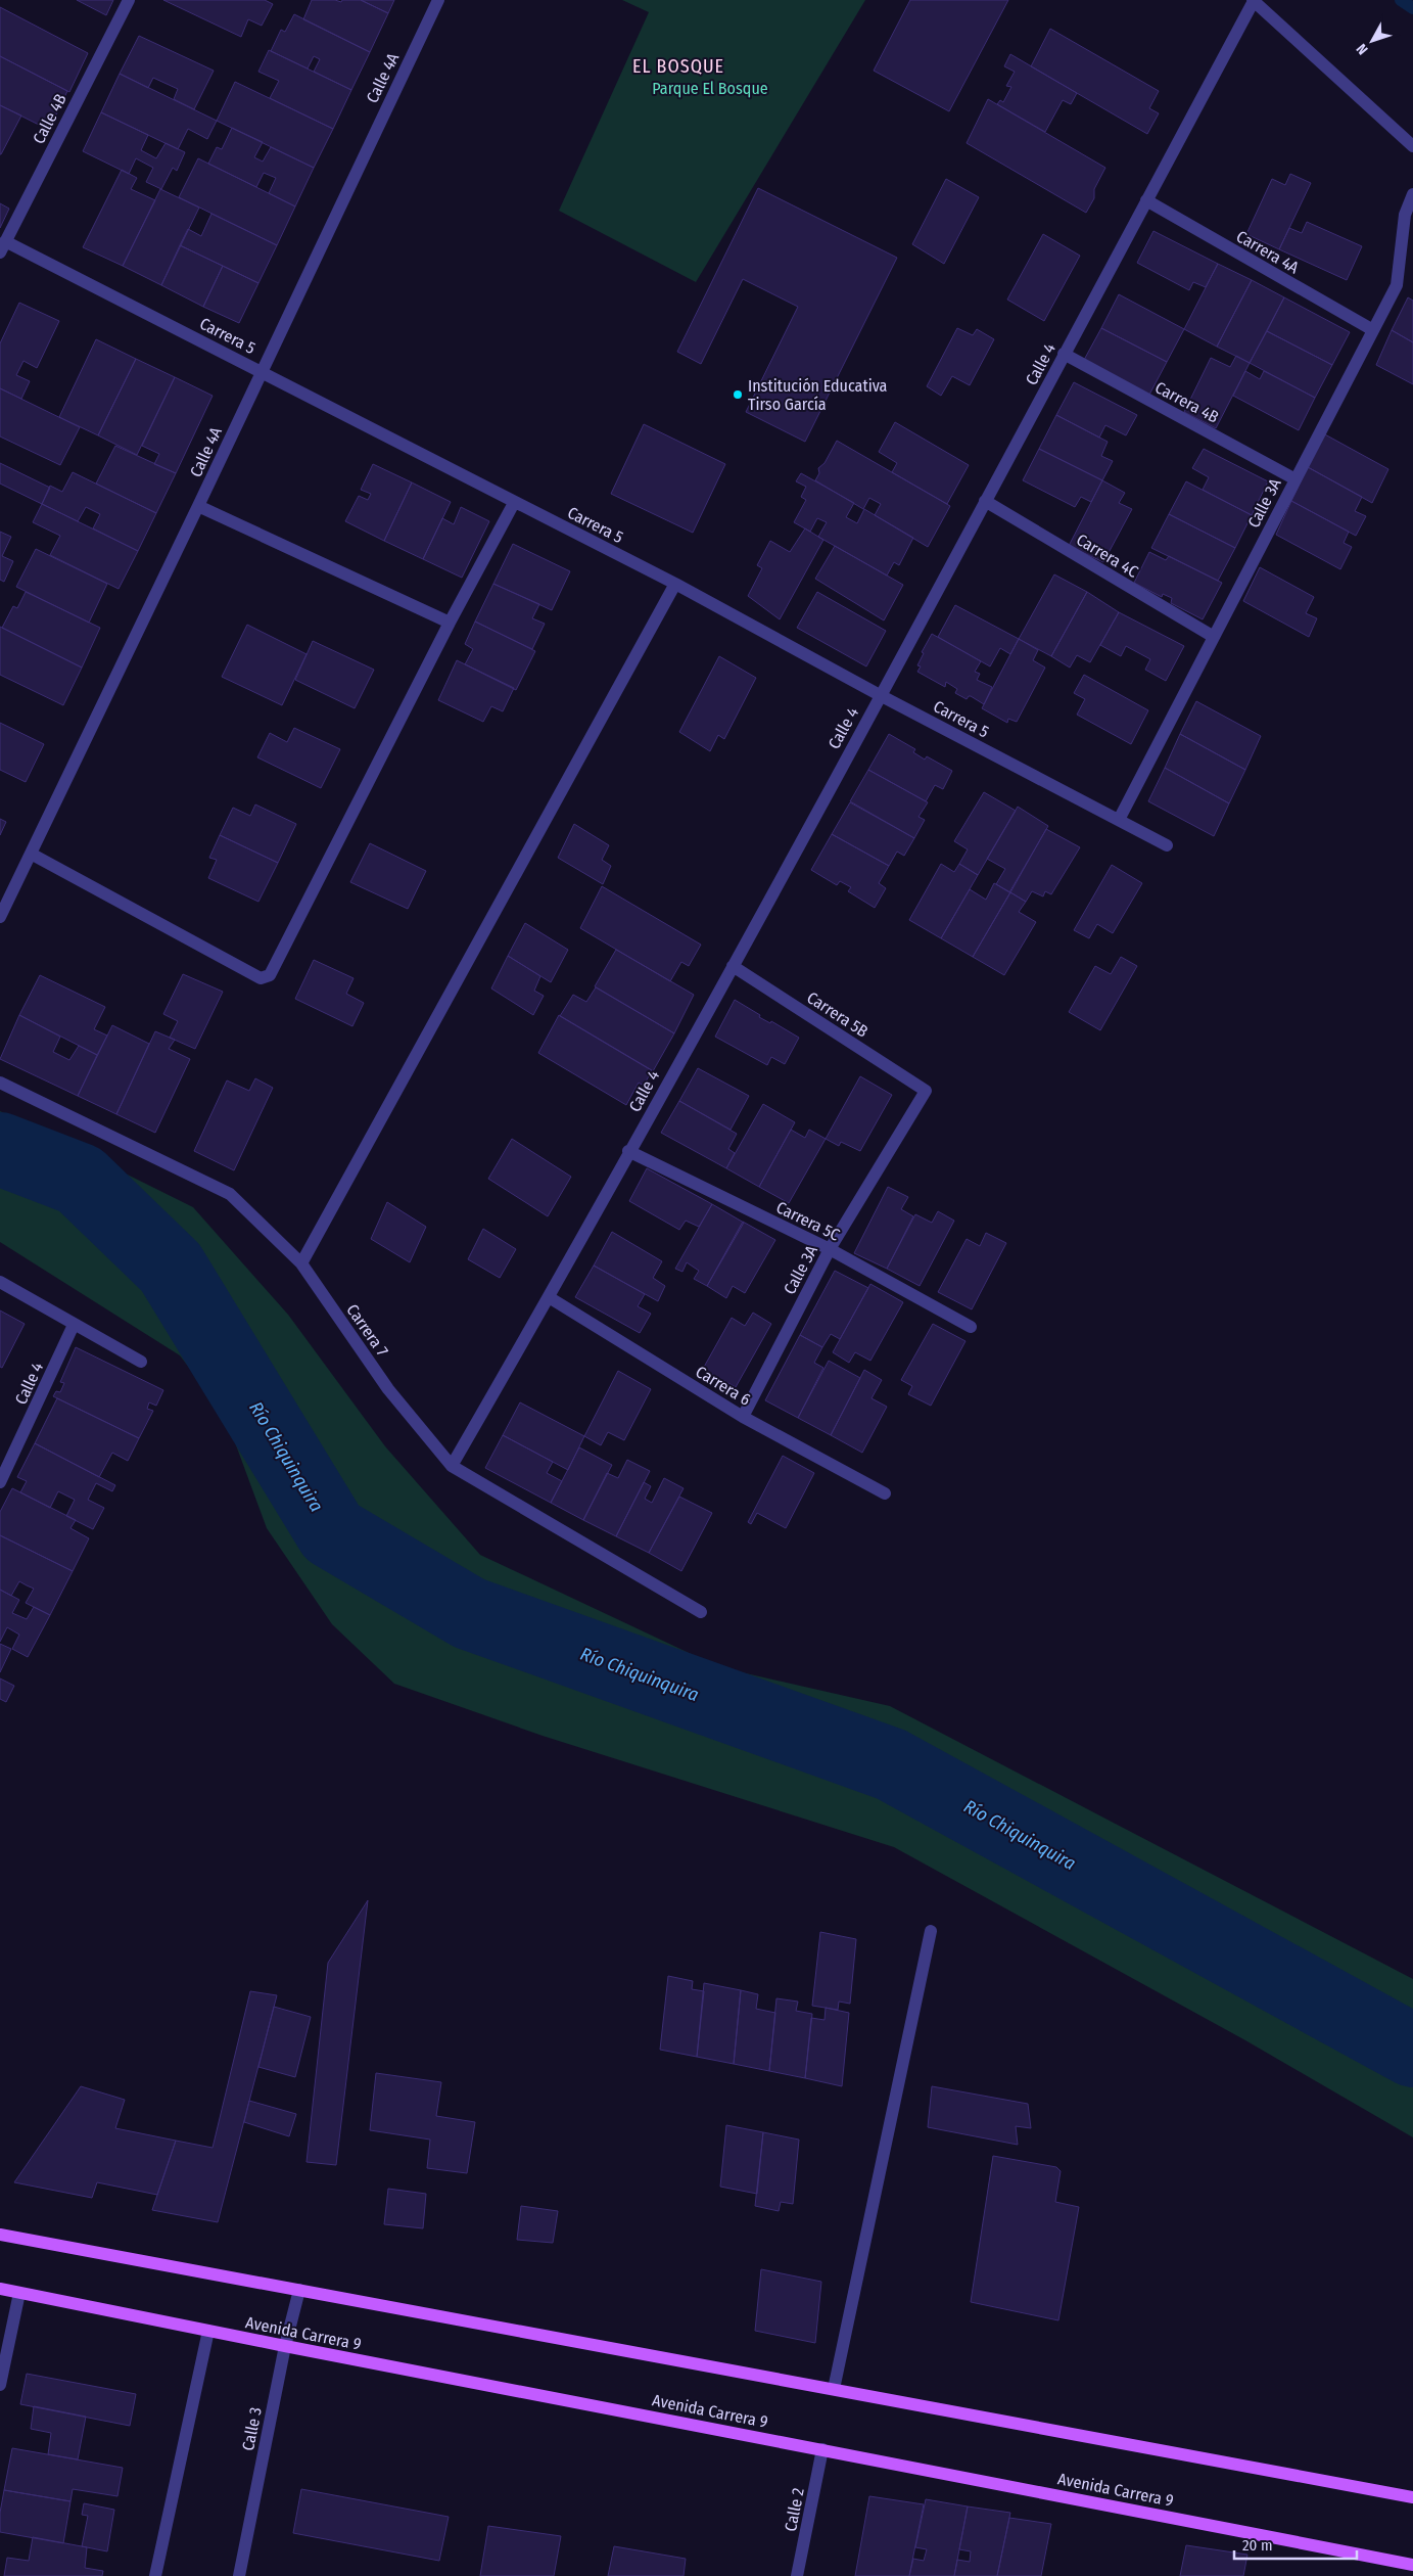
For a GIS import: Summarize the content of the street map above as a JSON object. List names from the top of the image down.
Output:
{
  "streets": {
    "main road": ["Avenida Carrera 9"],
    "street": [
      "Calle 4A",
      "Calle 4B",
      "Carrera 4A",
      "Carrera 5",
      "Calle 4",
      "Carrera 4B",
      "Calle 3A",
      "Carrera 4C",
      "Carrera 5B",
      "Carrera 5C",
      "Carrera 7",
      "Carrera 6",
      "Calle 3",
      "Calle 2"
    ]
  },
  "crossings": [
    ["Calle 4A", "Carrera 5"],
    ["Calle 4B", "Carrera 5"],
    ["Carrera 4A", "Calle 4"],
    ["Carrera 4A", "Calle 3A"],
    ["Carrera 5", "Calle 4"],
    ["Carrera 5", "Calle 3A"],
    ["Calle 4", "Carrera 4B"],
    ["Calle 4", "Carrera 4C"],
    ["Calle 4", "Carrera 5B"],
    ["Calle 4", "Carrera 5C"],
    ["Calle 4", "Carrera 7"],
    ["Calle 4", "Carrera 6"],
    ["Carrera 4B", "Calle 3A"],
    ["Calle 3A", "Carrera 4C"],
    ["Calle 3A", "Carrera 5B"],
    ["Calle 3A", "Carrera 5C"],
    ["Calle 3A", "Carrera 6"],
    ["Avenida Carrera 9", "Calle 3"],
    ["Avenida Carrera 9", "Calle 2"]
  ],
  "districts": ["EL BOSQUE"],
  "water": ["Río Chiquinquira"],
  "parks": ["Parque El Bosque"],
  "places": ["Institución Educativa Tirso García"],
  "scale_bar": "20 m",
  "north": "bottom left"
}
